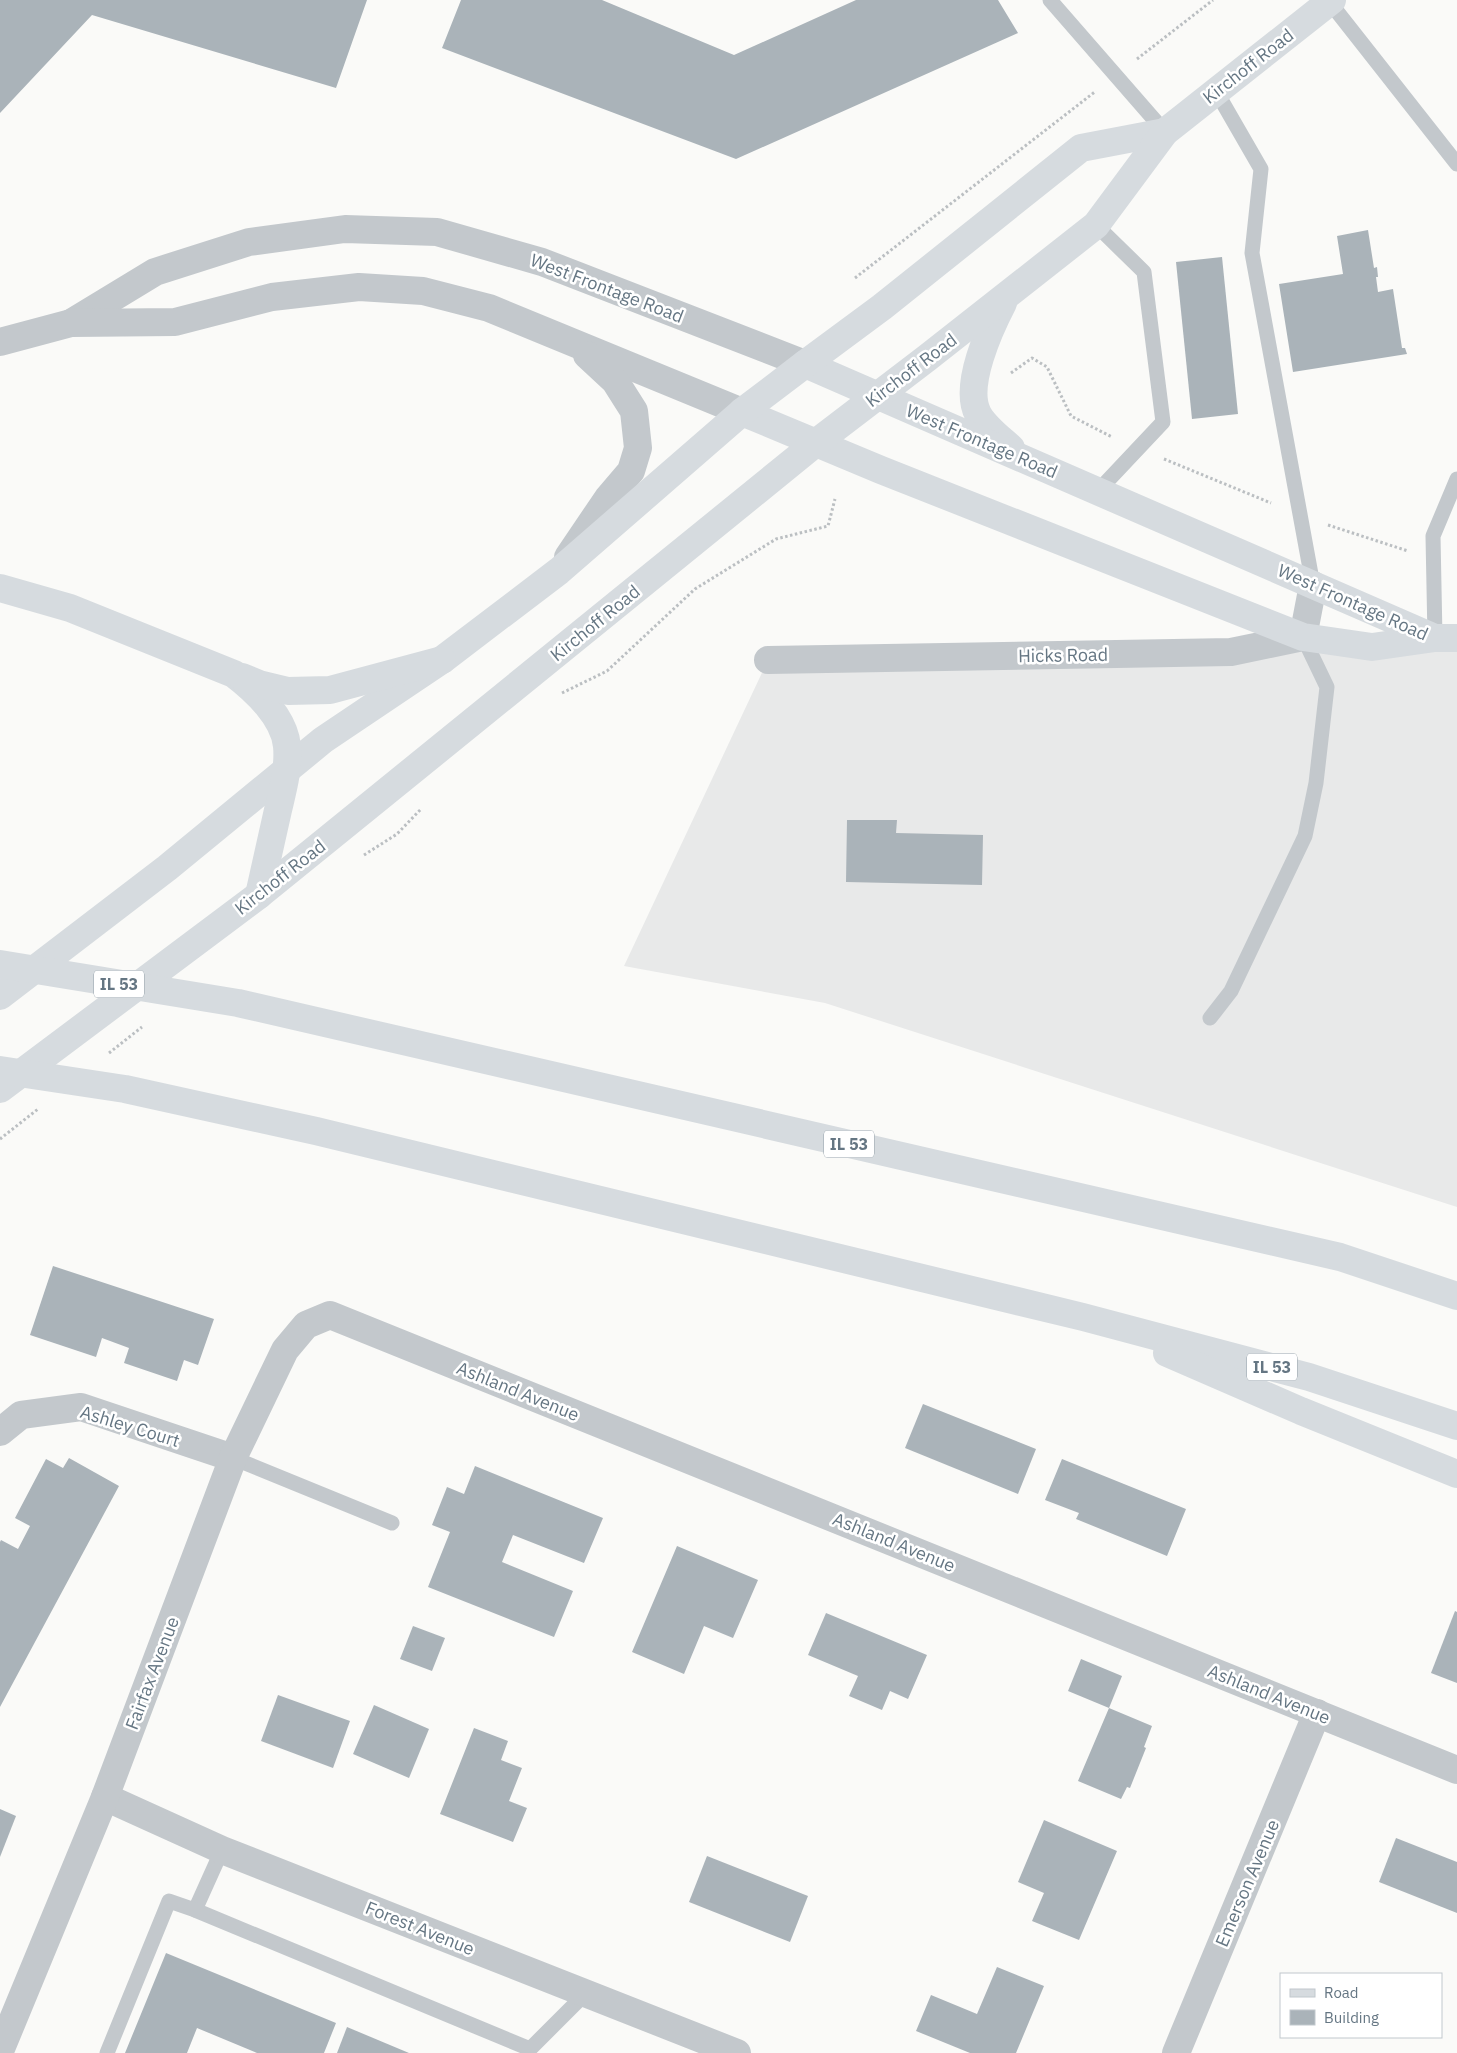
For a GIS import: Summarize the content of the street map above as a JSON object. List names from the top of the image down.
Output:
{
  "streets": {
    "main road": ["Kirchoff Road", "West Frontage Road", "IL 53"],
    "street": [
      "Hicks Road",
      "Ashland Avenue",
      "Ashley Court",
      "Fairfax Avenue",
      "Emerson Avenue",
      "Forest Avenue"
    ]
  },
  "crossings": [
    ["Kirchoff Road", "West Frontage Road"],
    ["West Frontage Road", "Hicks Road"],
    ["Ashland Avenue", "Fairfax Avenue"],
    ["Ashland Avenue", "Emerson Avenue"],
    ["Ashley Court", "Fairfax Avenue"],
    ["Fairfax Avenue", "Forest Avenue"]
  ],
  "legend": ["Road", "Building"]
}
